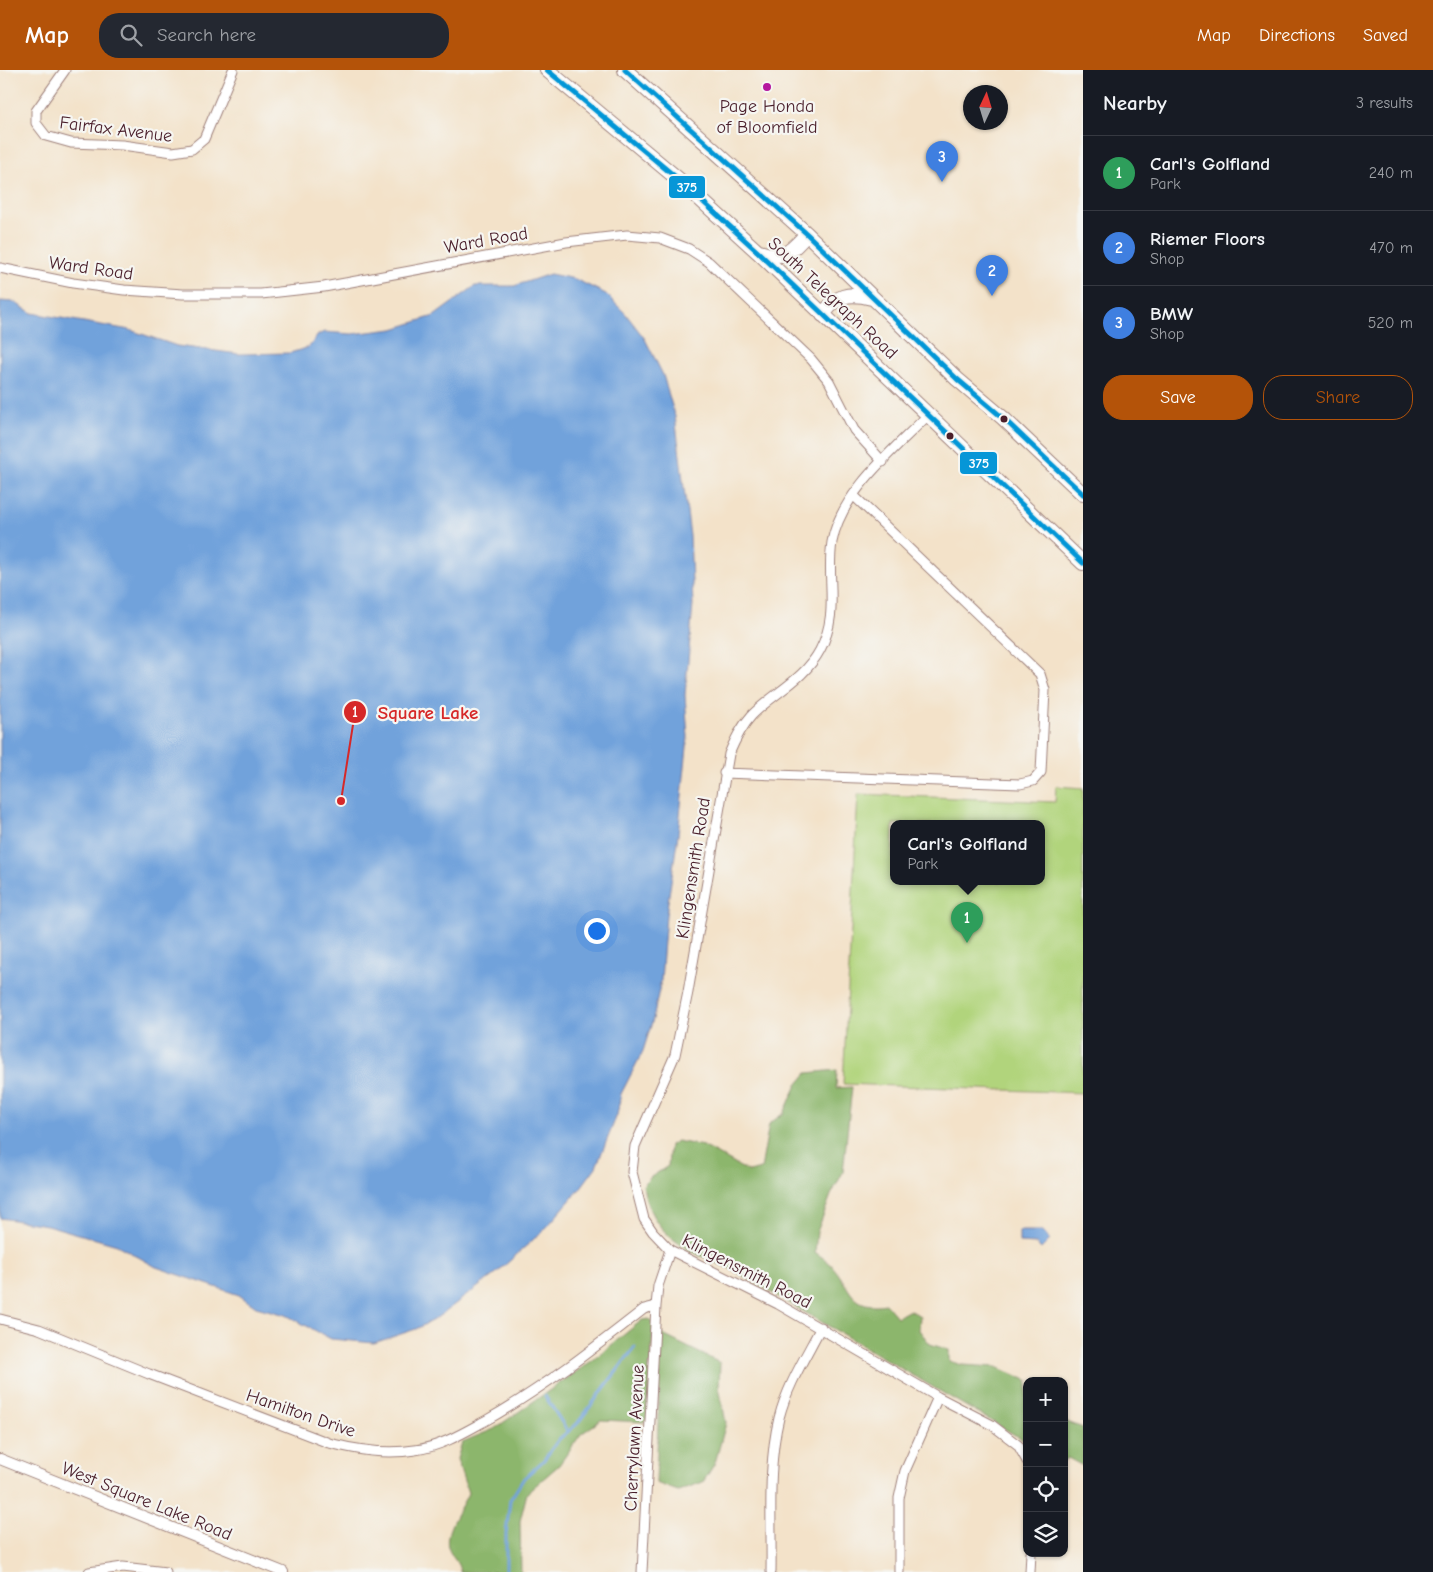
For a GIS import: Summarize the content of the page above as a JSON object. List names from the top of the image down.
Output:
{
  "streets": {
    "highway": ["South Telegraph Road"],
    "street": [
      "Fairfax Avenue",
      "Ward Road",
      "Klingensmith Road",
      "Hamilton Drive",
      "Cherrylawn Avenue",
      "West Square Lake Road"
    ]
  },
  "crossings": [
    ["Ward Road", "Klingensmith Road"],
    ["South Telegraph Road", "Klingensmith Road"],
    ["Hamilton Drive", "Cherrylawn Avenue"]
  ],
  "places": ["Page Honda of Bloomfield", "Square Lake"],
  "lines": ["transit line 375"],
  "north": "top",
  "page": {
    "header": "Map",
    "search": "Search here",
    "nav": ["Map", "Directions", "Saved"],
    "heading": ["Nearby", "3 results"],
    "list": [
      {
        "mark": "1",
        "name": "Carl's Golfland",
        "note": "Park",
        "value": "240 m"
      },
      {
        "mark": "2",
        "name": "Riemer Floors",
        "note": "Shop",
        "value": "470 m"
      },
      {
        "mark": "3",
        "name": "BMW",
        "note": "Shop",
        "value": "520 m"
      }
    ],
    "pins": ["3", "2", "1"],
    "buttons": ["Save", "Share"],
    "popup": ["Carl's Golfland", "Park"],
    "map_buttons": ["+", "−"]
  }
}
